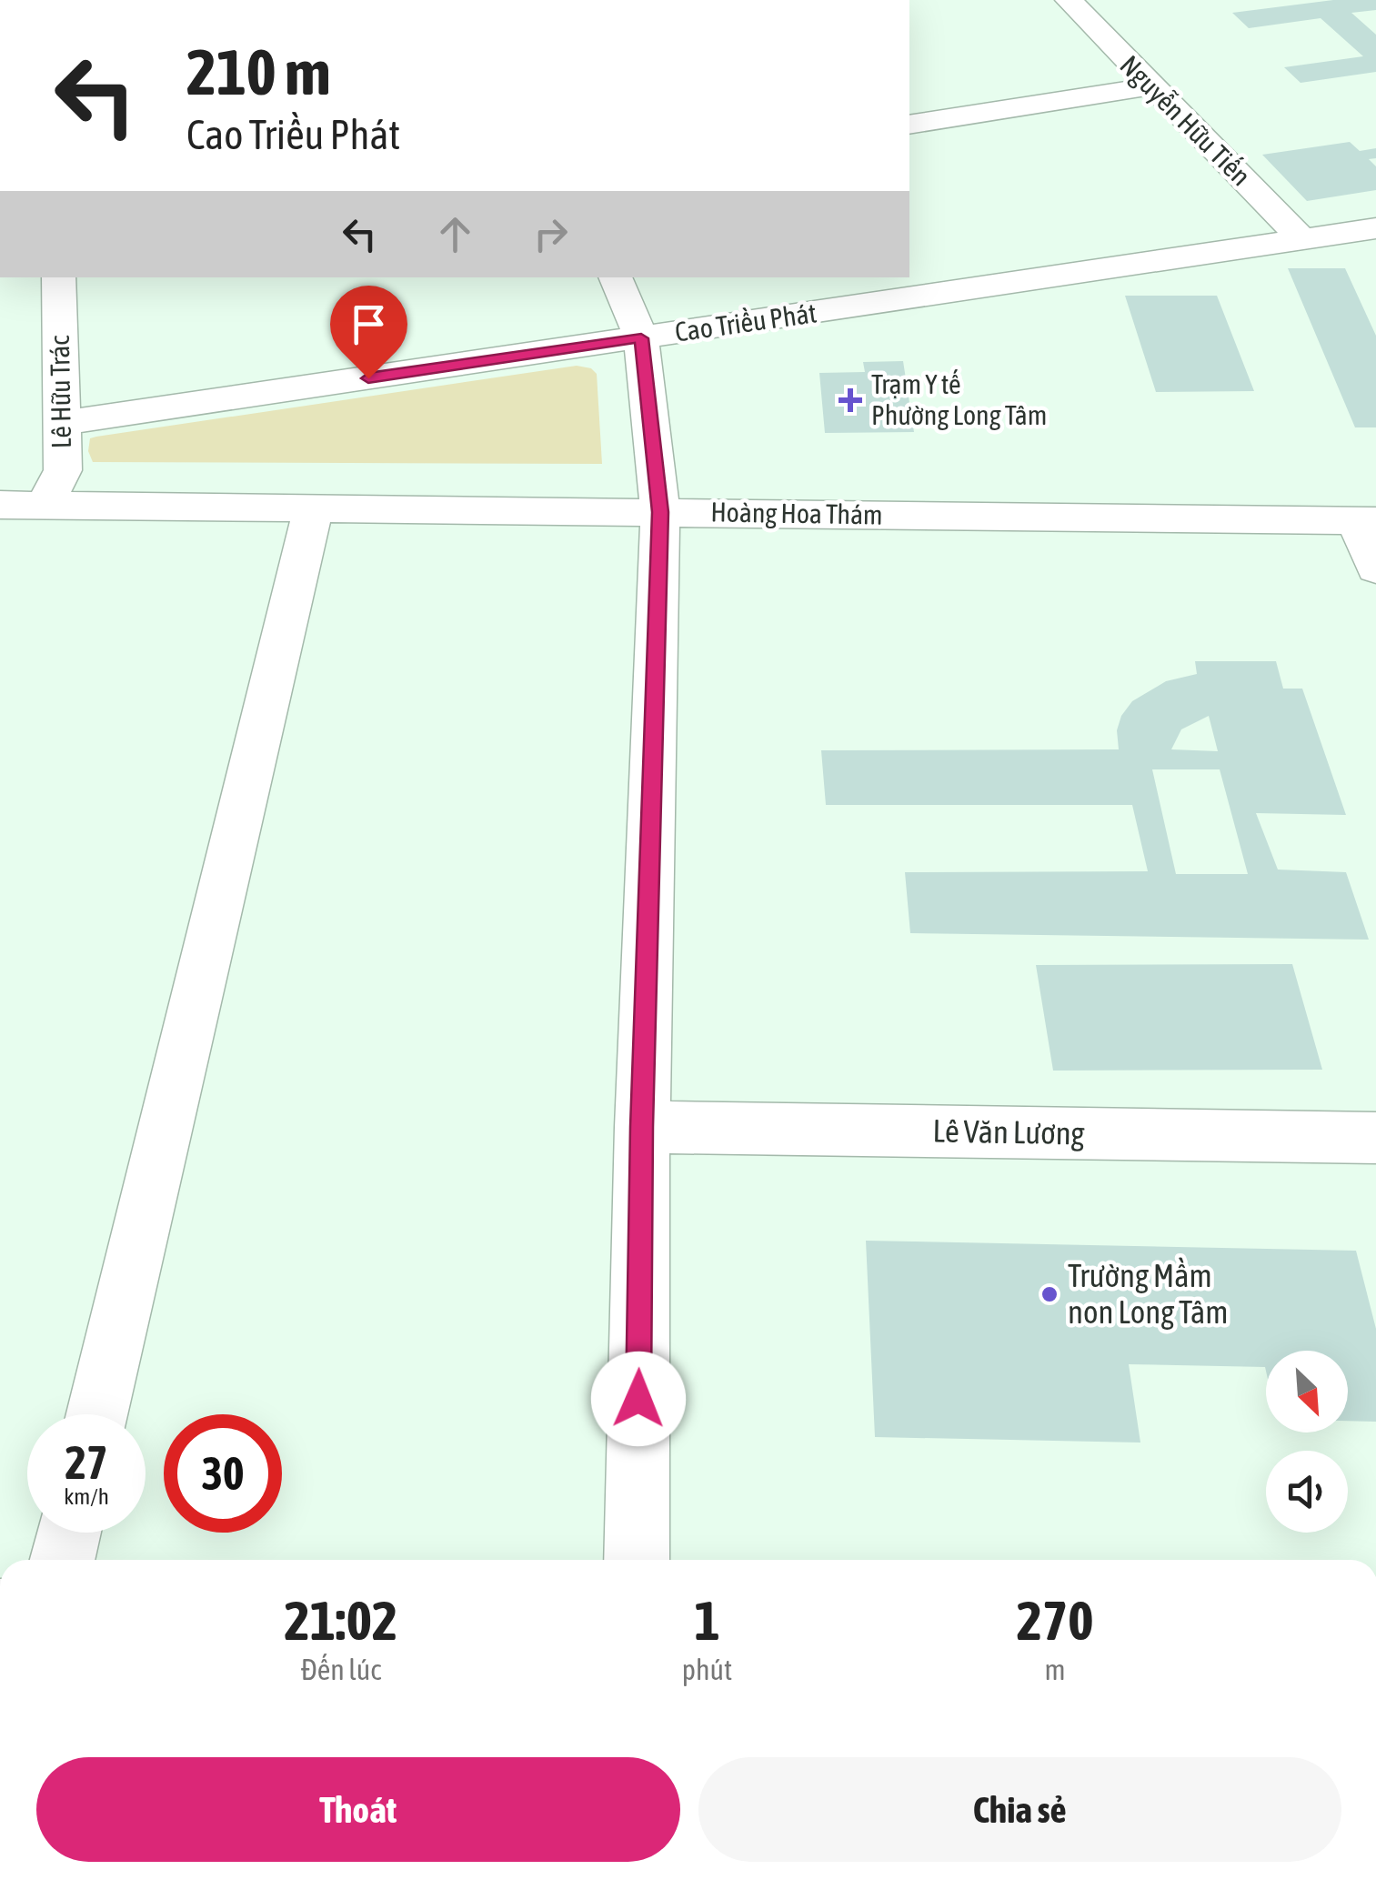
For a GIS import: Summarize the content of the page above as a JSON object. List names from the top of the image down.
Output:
{
  "streets": {
    "street": [
      "Nguyễn Hữu Tiến",
      "Cao Triều Phát",
      "Lê Hữu Trác",
      "Hoàng Hoa Thám",
      "Lê Văn Lương"
    ]
  },
  "crossings": [
    ["Nguyễn Hữu Tiến", "Cao Triều Phát"],
    ["Cao Triều Phát", "Lê Hữu Trác"],
    ["Lê Hữu Trác", "Hoàng Hoa Thám"]
  ],
  "places": {
    "health": ["Trạm Y tế Phường Long Tâm"],
    "other": ["Trường Mầm non Long Tâm"]
  },
  "north": "bottom right",
  "page": {
    "turn": ["210 m", "Cao Triều Phát"],
    "speed": "27 km/h",
    "limit": "30",
    "eta": [
      "21:02",
      "Đến lúc",
      "1",
      "phút",
      "270",
      "m"
    ],
    "buttons": ["Thoát", "Chia sẻ"]
  }
}
